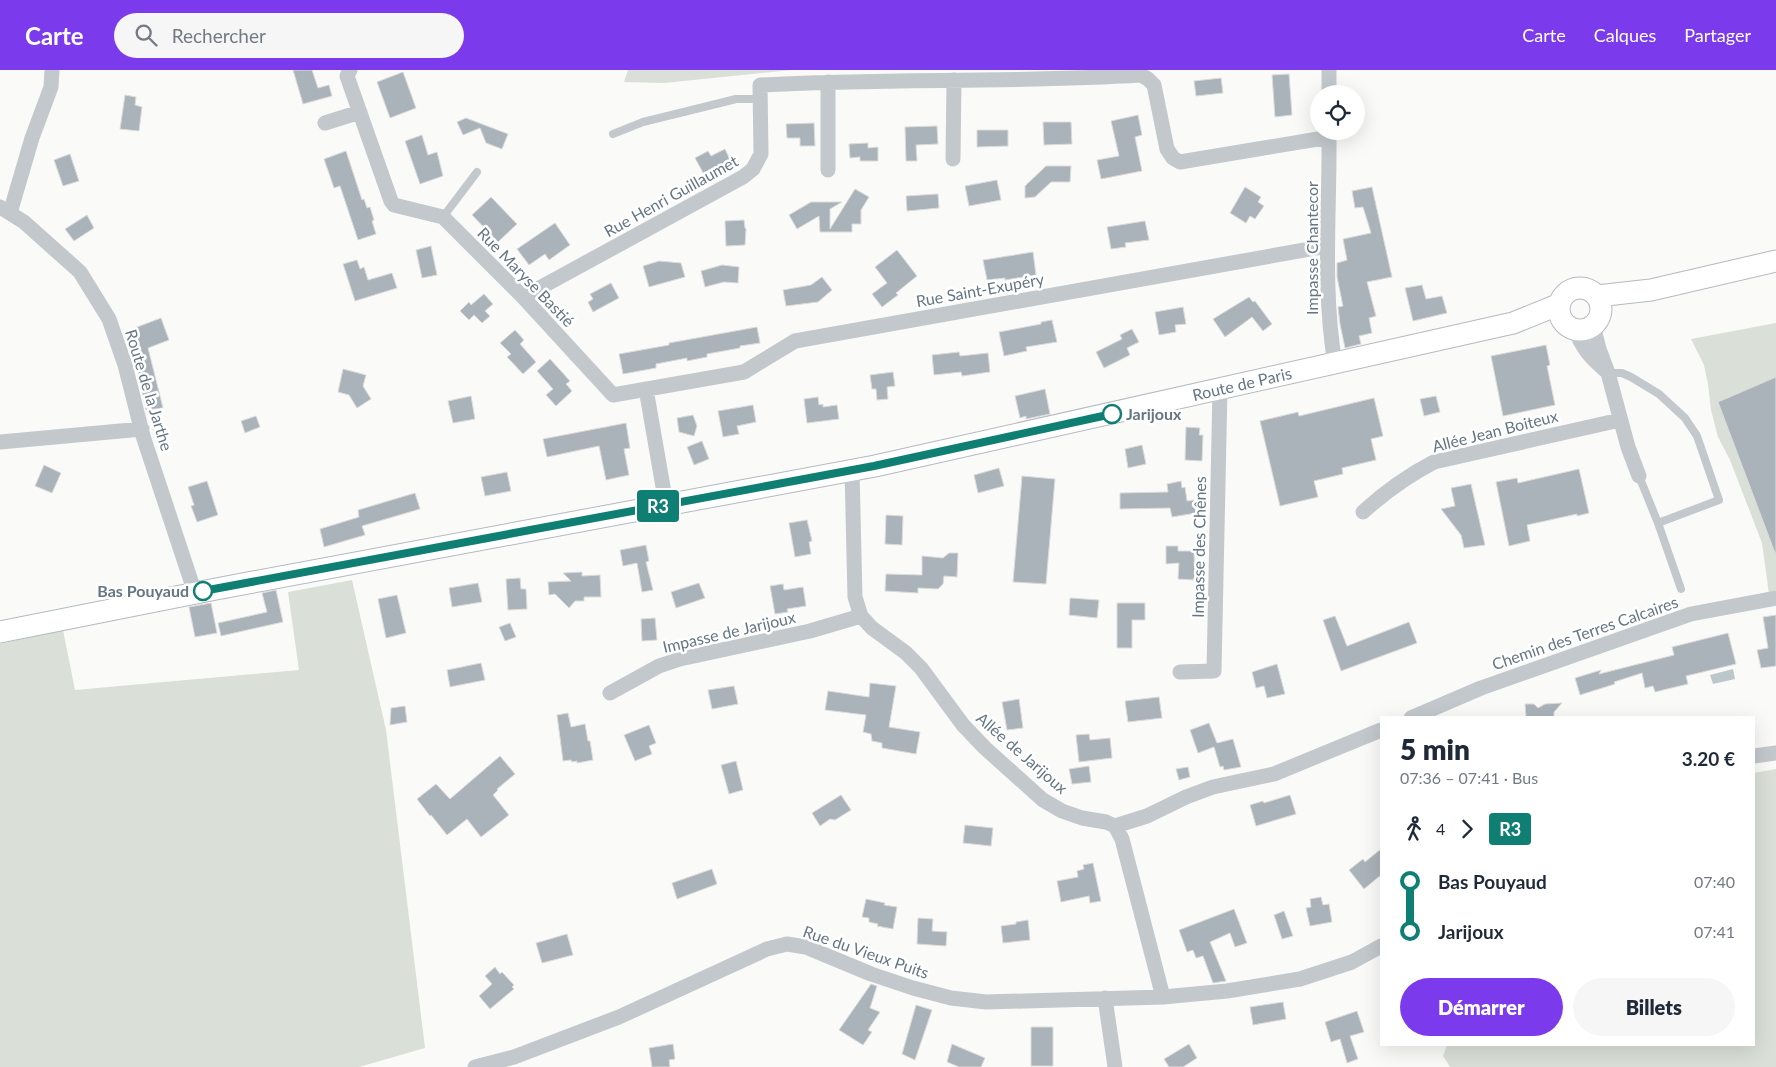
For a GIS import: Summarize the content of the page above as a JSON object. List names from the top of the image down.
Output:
{
  "streets": {
    "main road": ["Route de Paris"],
    "street": [
      "Rue Henri Guillaumet",
      "Impasse Chantecor",
      "Rue Maryse Bastié",
      "Rue Saint-Exupéry",
      "Route de la Jarthe",
      "Allée Jean Boiteux",
      "Impasse des Chênes",
      "Impasse de Jarijoux",
      "Chemin des Terres Calcaires",
      "Allée de Jarijoux",
      "Rue du Vieux Puits"
    ]
  },
  "crossings": [
    ["Rue Henri Guillaumet", "Rue Maryse Bastié"],
    ["Impasse Chantecor", "Rue Saint-Exupéry"],
    ["Impasse Chantecor", "Route de Paris"],
    ["Rue Maryse Bastié", "Rue Saint-Exupéry"],
    ["Route de Paris", "Route de la Jarthe"],
    ["Route de Paris", "Impasse des Chênes"],
    ["Impasse de Jarijoux", "Allée de Jarijoux"]
  ],
  "places": ["Jarijoux", "Bas Pouyaud"],
  "lines": ["bus line R3"],
  "page": {
    "header": "Carte",
    "search": "Rechercher",
    "nav": ["Carte", "Calques", "Partager"],
    "on_map": "R3",
    "heading": ["5 min", "07:36 – 07:41 · Bus", "3.20 €"],
    "legs": ["4", "R3"],
    "list": [
      {
        "name": "Bas Pouyaud",
        "value": "07:40"
      },
      {
        "name": "Jarijoux",
        "value": "07:41"
      }
    ],
    "buttons": ["Démarrer", "Billets"]
  }
}
